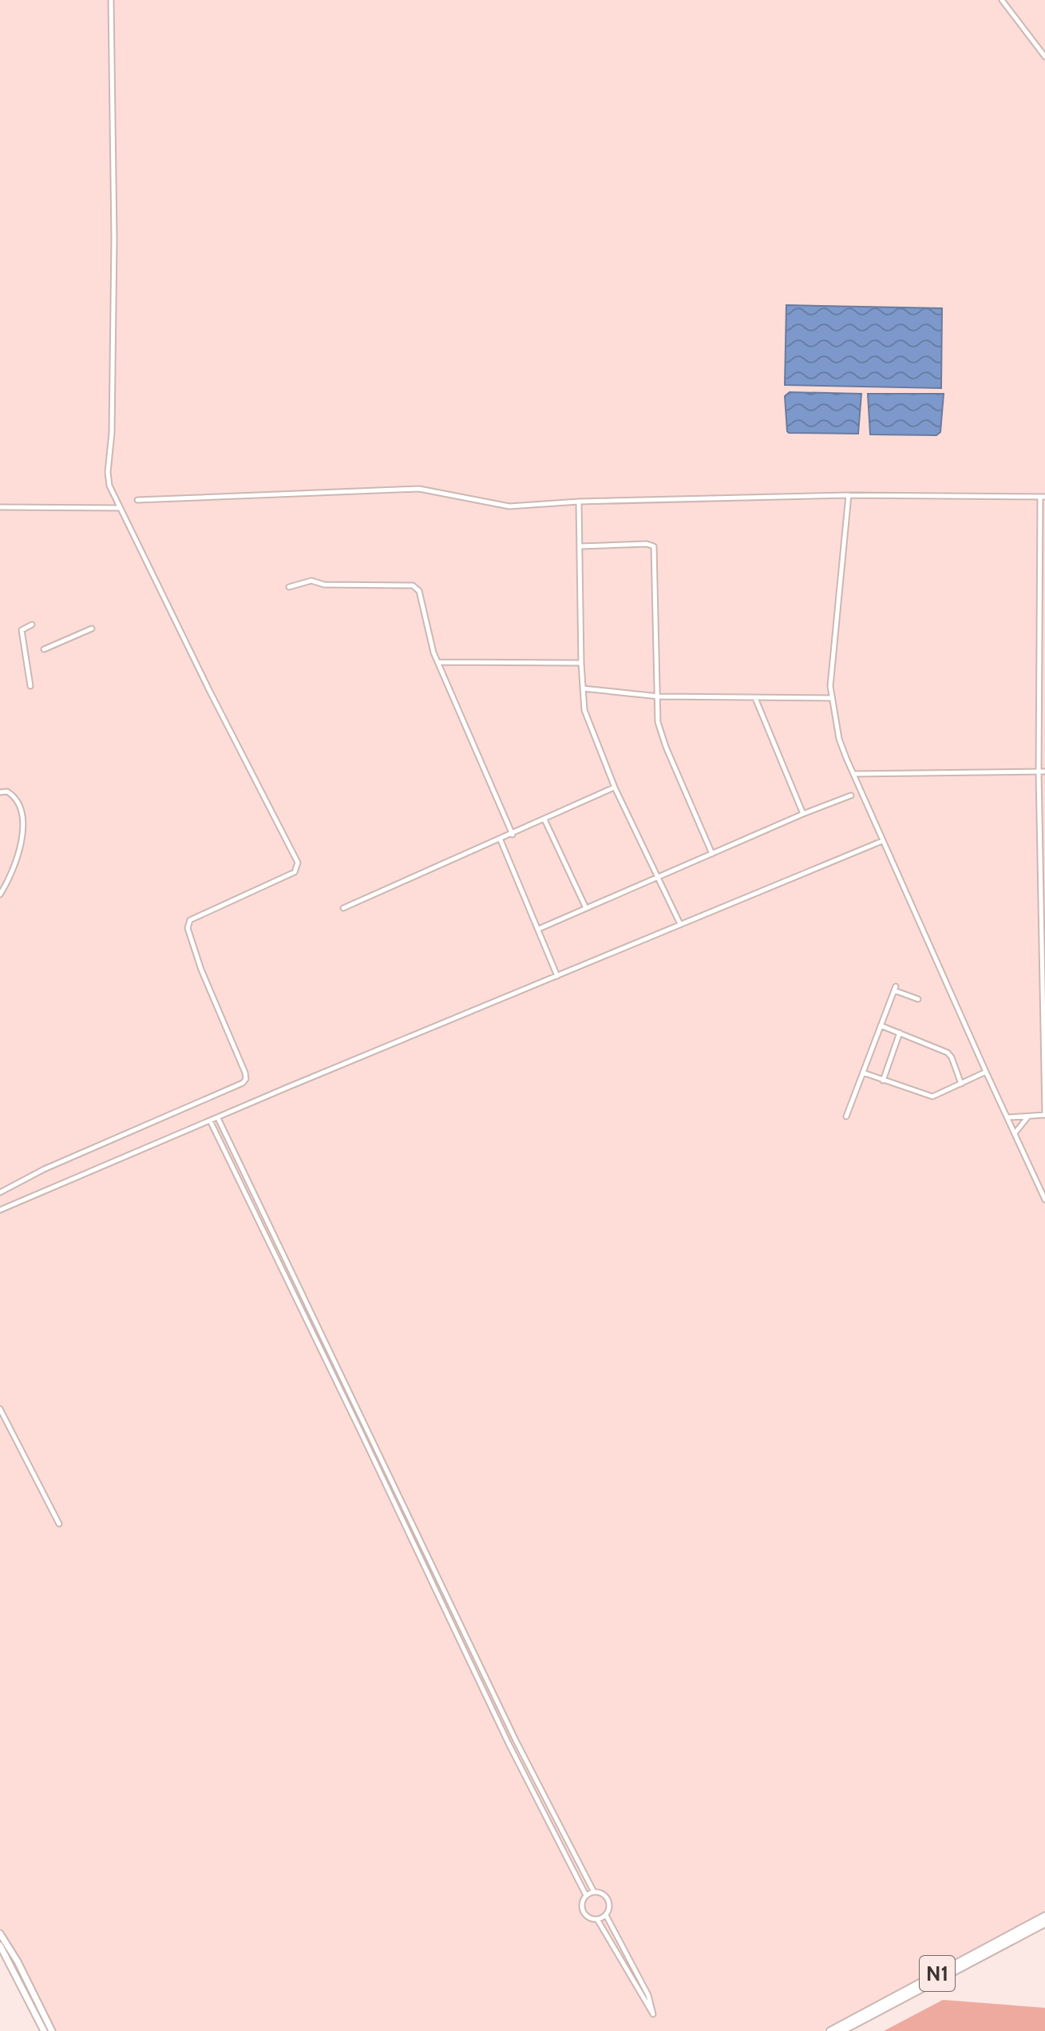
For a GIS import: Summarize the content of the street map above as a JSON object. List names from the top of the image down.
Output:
{
  "streets": {
    "highway": ["N1"]
  }
}
